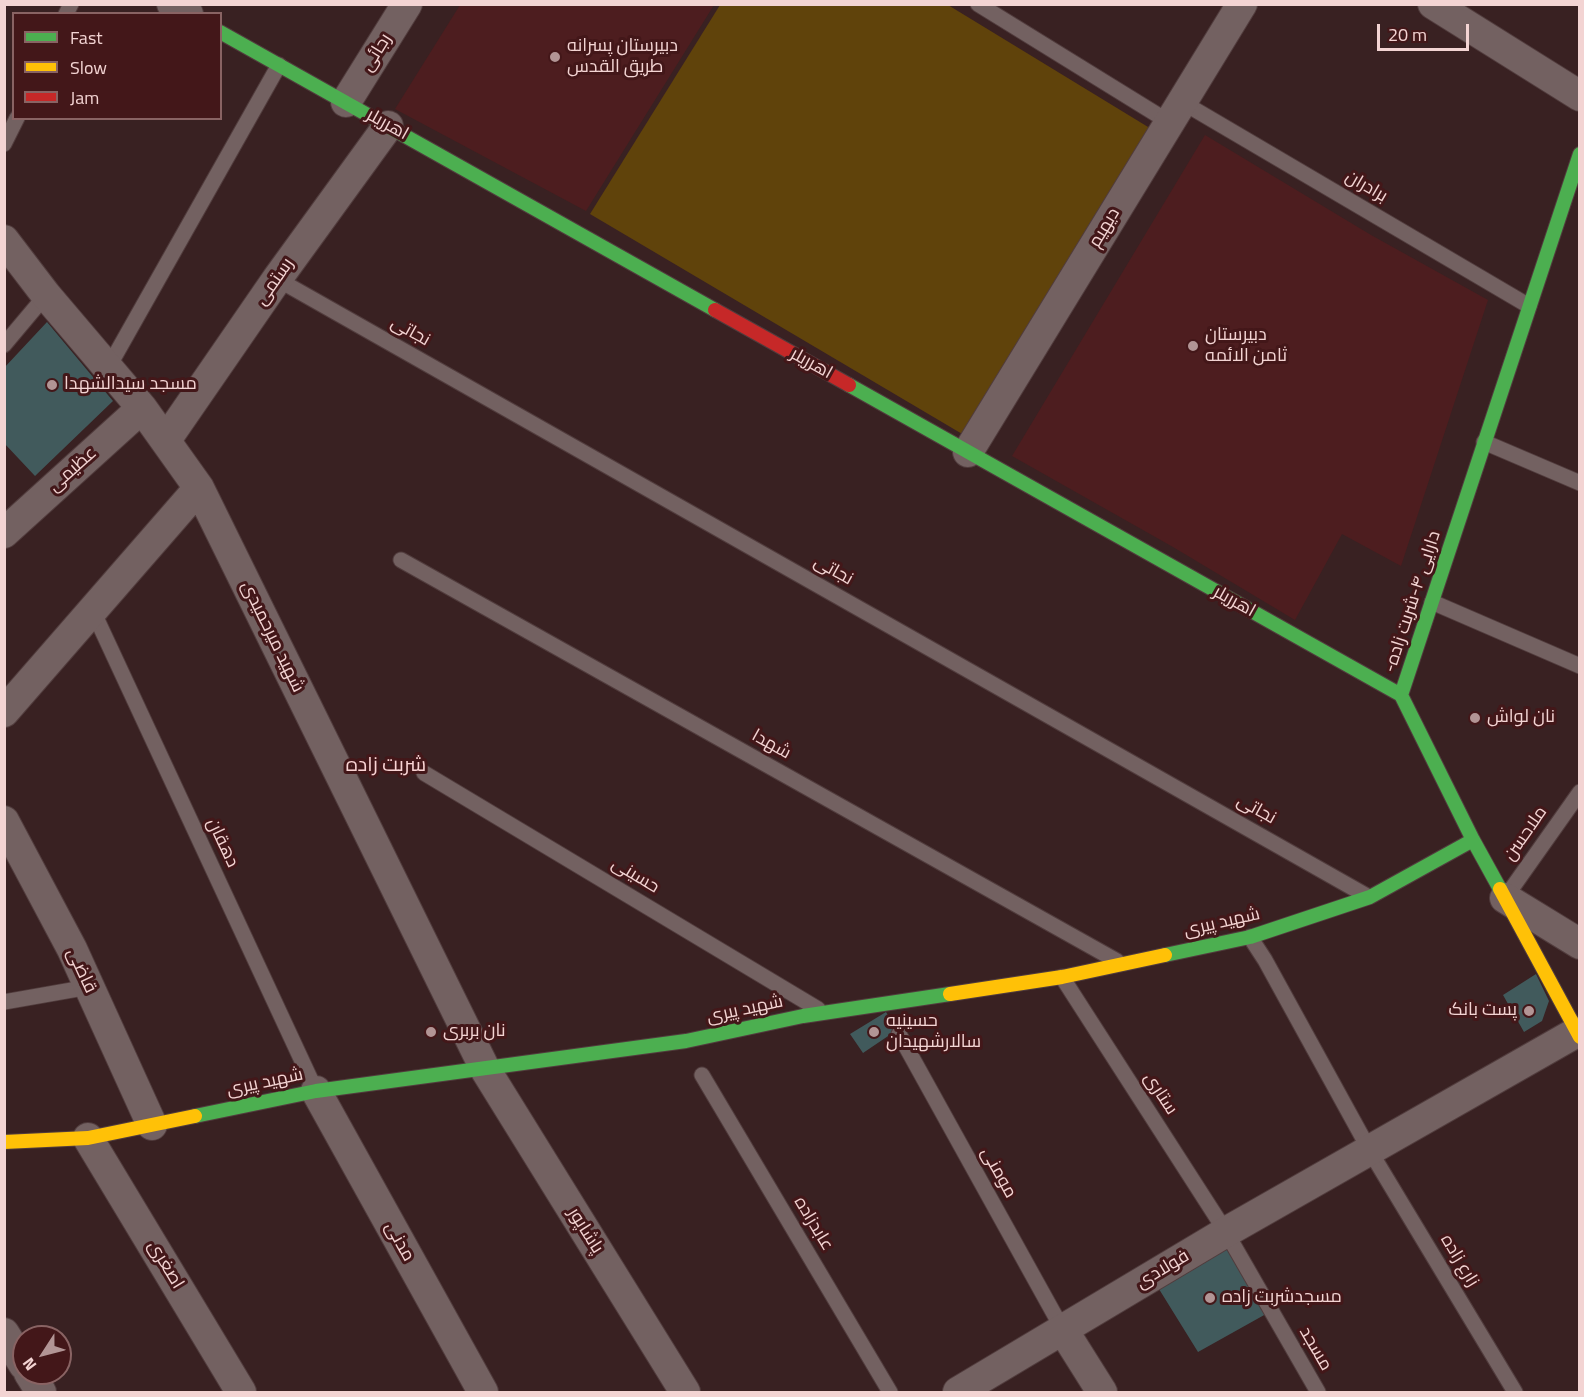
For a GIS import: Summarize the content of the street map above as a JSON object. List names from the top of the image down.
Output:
{
  "streets": {
    "street": [
      "رجائی",
      "اهرریلر",
      "دیهیم",
      "رستمی",
      "عظیمی",
      "-دارایی ۴-شربت زاده",
      "شهید میرحمیدی",
      "شهید پیری",
      "قاضی",
      "پاشاپور",
      "مدنی",
      "اصغری",
      "فولادی"
    ],
    "lane": [
      "برادران",
      "نجاتی",
      "شهدا",
      "ملاحسن",
      "دهقان",
      "حسینی",
      "ستاری",
      "مومنی",
      "عابدزاده",
      "زارع زاده",
      "مسجد"
    ]
  },
  "crossings": [
    ["رجائی", "اهرریلر"],
    ["اهرریلر", "دیهیم"],
    ["اهرریلر", "رستمی"],
    ["اهرریلر", "-دارایی ۴-شربت زاده"],
    ["برادران", "دیهیم"],
    ["برادران", "-دارایی ۴-شربت زاده"],
    ["رستمی", "نجاتی"],
    ["رستمی", "شهید میرحمیدی"],
    ["نجاتی", "شهید پیری"],
    ["عظیمی", "شهید میرحمیدی"],
    ["-دارایی ۴-شربت زاده", "ملاحسن"],
    ["-دارایی ۴-شربت زاده", "شهید پیری"],
    ["-دارایی ۴-شربت زاده", "فولادی"],
    ["شهید میرحمیدی", "شهید پیری"],
    ["شهید میرحمیدی", "پاشاپور"],
    ["شهدا", "شهید پیری"],
    ["دهقان", "شهید پیری"],
    ["دهقان", "مدنی"],
    ["حسینی", "شهید پیری"],
    ["شهید پیری", "قاضی"],
    ["شهید پیری", "ستاری"],
    ["شهید پیری", "پاشاپور"],
    ["شهید پیری", "مدنی"],
    ["شهید پیری", "اصغری"],
    ["ستاری", "فولادی"],
    ["ستاری", "مسجد"],
    ["مومنی", "فولادی"],
    ["زارع زاده", "فولادی"],
    ["فولادی", "مسجد"]
  ],
  "districts": ["شربت زاده"],
  "places": [
    "دبیرستان پسرانه طریق القدس",
    "دبیرستان ثامن الائمه",
    "مسجد سیدالشهدا",
    "نان لواش",
    "پست بانک",
    "نان بربری",
    "حسینیه سالارشهیدان",
    "مسجدشربت زاده"
  ],
  "legend": ["Fast", "Slow", "Jam"],
  "scale_bar": "20 m",
  "north": "bottom left"
}
